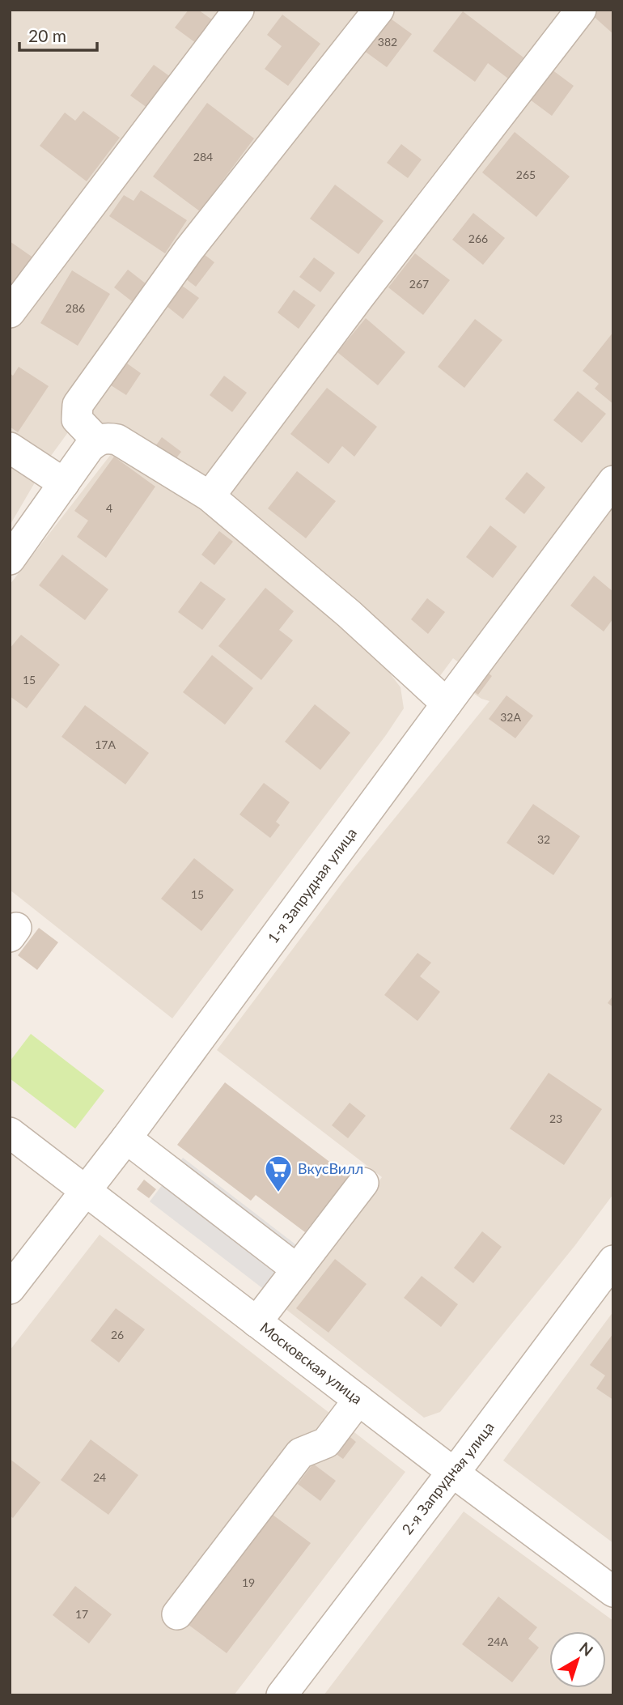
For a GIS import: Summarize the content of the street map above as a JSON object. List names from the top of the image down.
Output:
{
  "streets": {
    "street": ["1-я Запрудная улица", "Московская улица", "2-я Запрудная улица"]
  },
  "crossings": [
    ["1-я Запрудная улица", "Московская улица"],
    ["Московская улица", "2-я Запрудная улица"]
  ],
  "places": {
    "supermarket": ["ВкусВилл"]
  },
  "house_numbers": [
    "382",
    "284",
    "265",
    "266",
    "267",
    "286",
    "4",
    "15",
    "32А",
    "17А",
    "32",
    "15",
    "23",
    "26",
    "24",
    "19",
    "17",
    "24А"
  ],
  "scale_bar": "20 m",
  "north": "top right"
}
